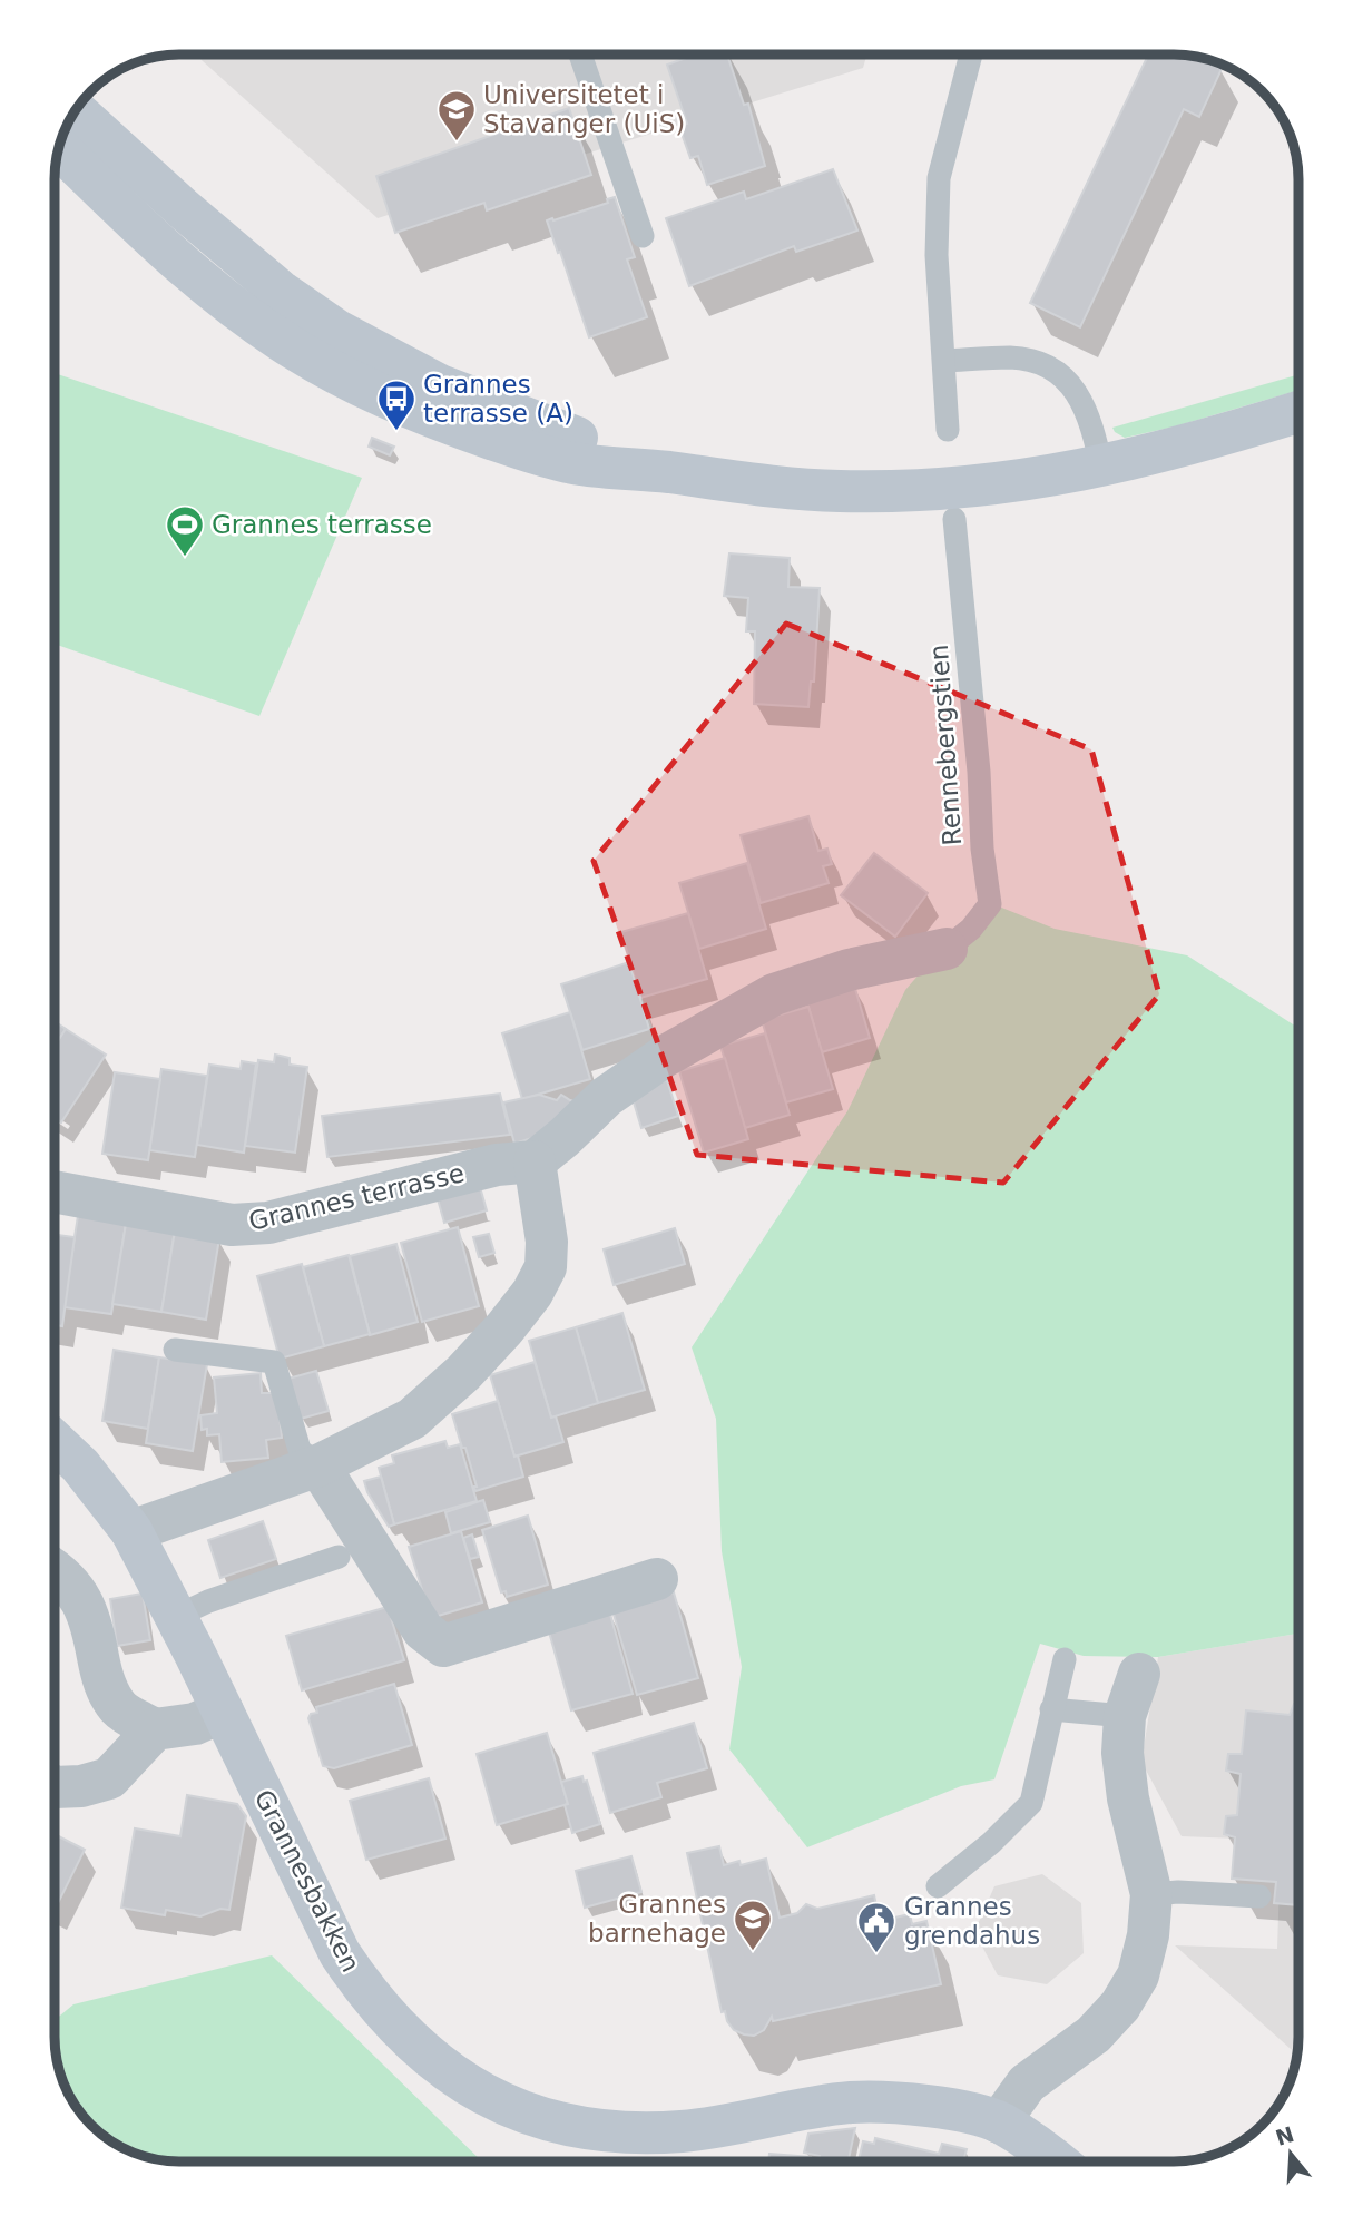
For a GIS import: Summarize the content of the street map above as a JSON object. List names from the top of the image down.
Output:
{
  "streets": {
    "main road": ["Grannesbakken"],
    "street": ["Grannes terrasse"],
    "lane": ["Rennebergstien"]
  },
  "places": {
    "school or university": ["Universitetet i Stavanger (UiS)", "Grannes barnehage"],
    "bus stop": ["Grannes terrasse (A)"],
    "sports": ["Grannes terrasse"],
    "public building": ["Grannes grendahus"]
  },
  "north": "top"
}
